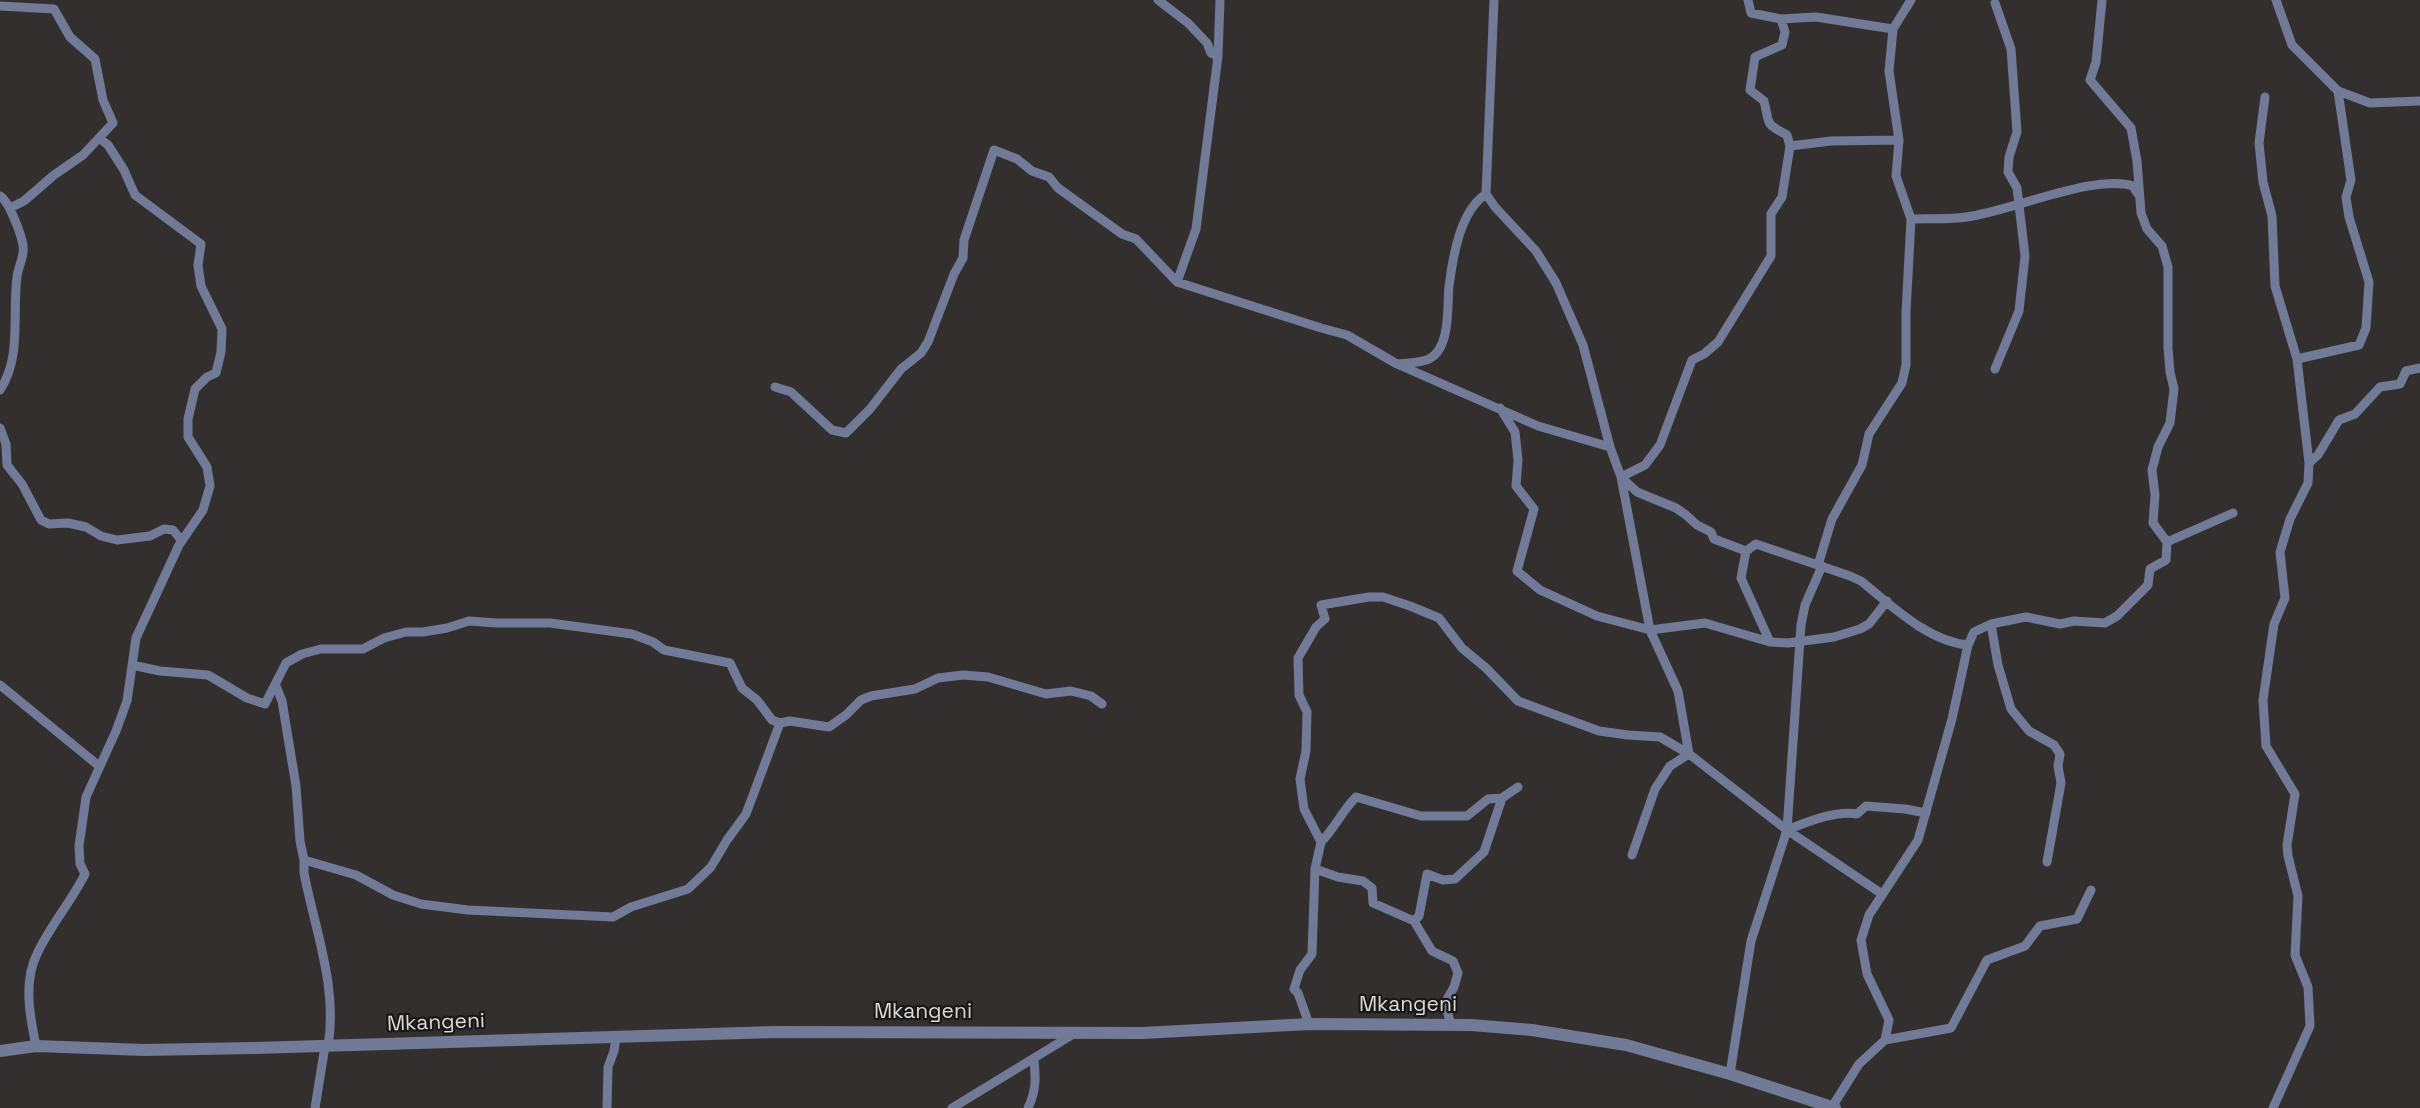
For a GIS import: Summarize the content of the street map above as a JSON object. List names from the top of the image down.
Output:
{
  "streets": {
    "street": ["Mkangeni"]
  }
}
